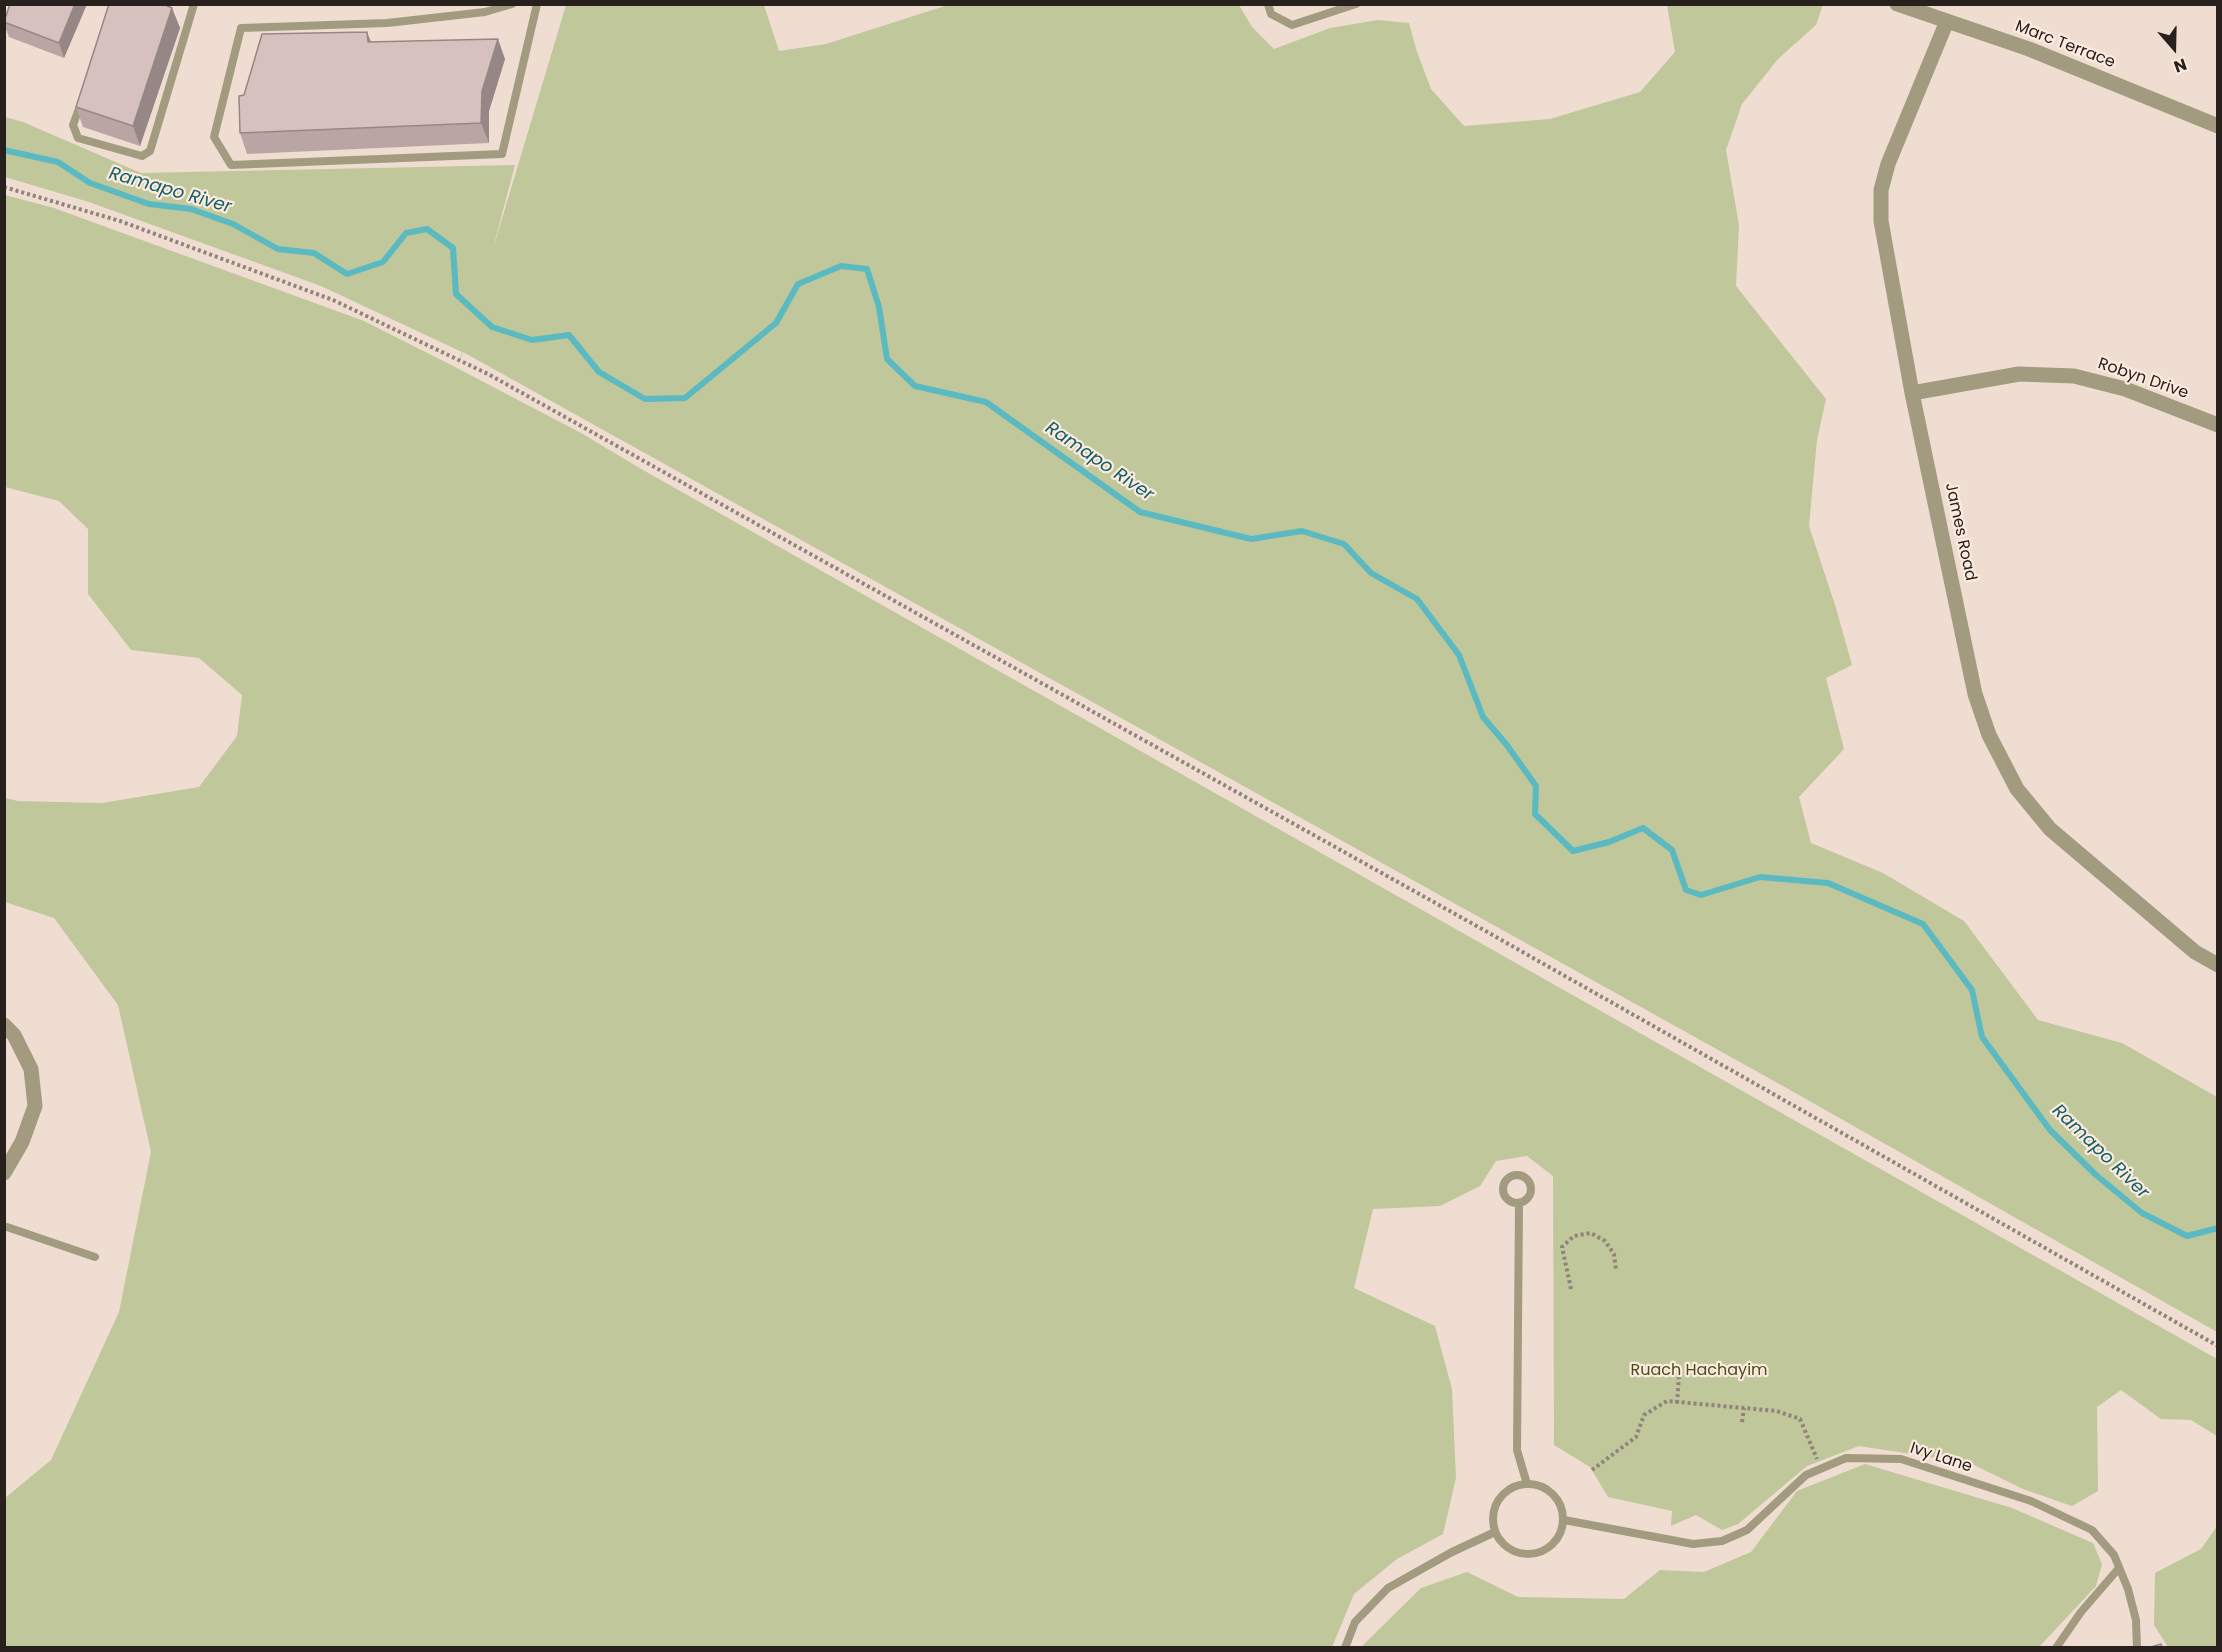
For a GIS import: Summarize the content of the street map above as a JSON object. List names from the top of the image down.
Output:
{
  "streets": {
    "street": ["Marc Terrace", "Robyn Drive", "James Road"],
    "lane": ["Ivy Lane"]
  },
  "crossings": [
    ["Marc Terrace", "James Road"],
    ["Robyn Drive", "James Road"]
  ],
  "water": ["Ramapo River"],
  "parks": ["Ruach Hachayim"],
  "north": "bottom"
}
